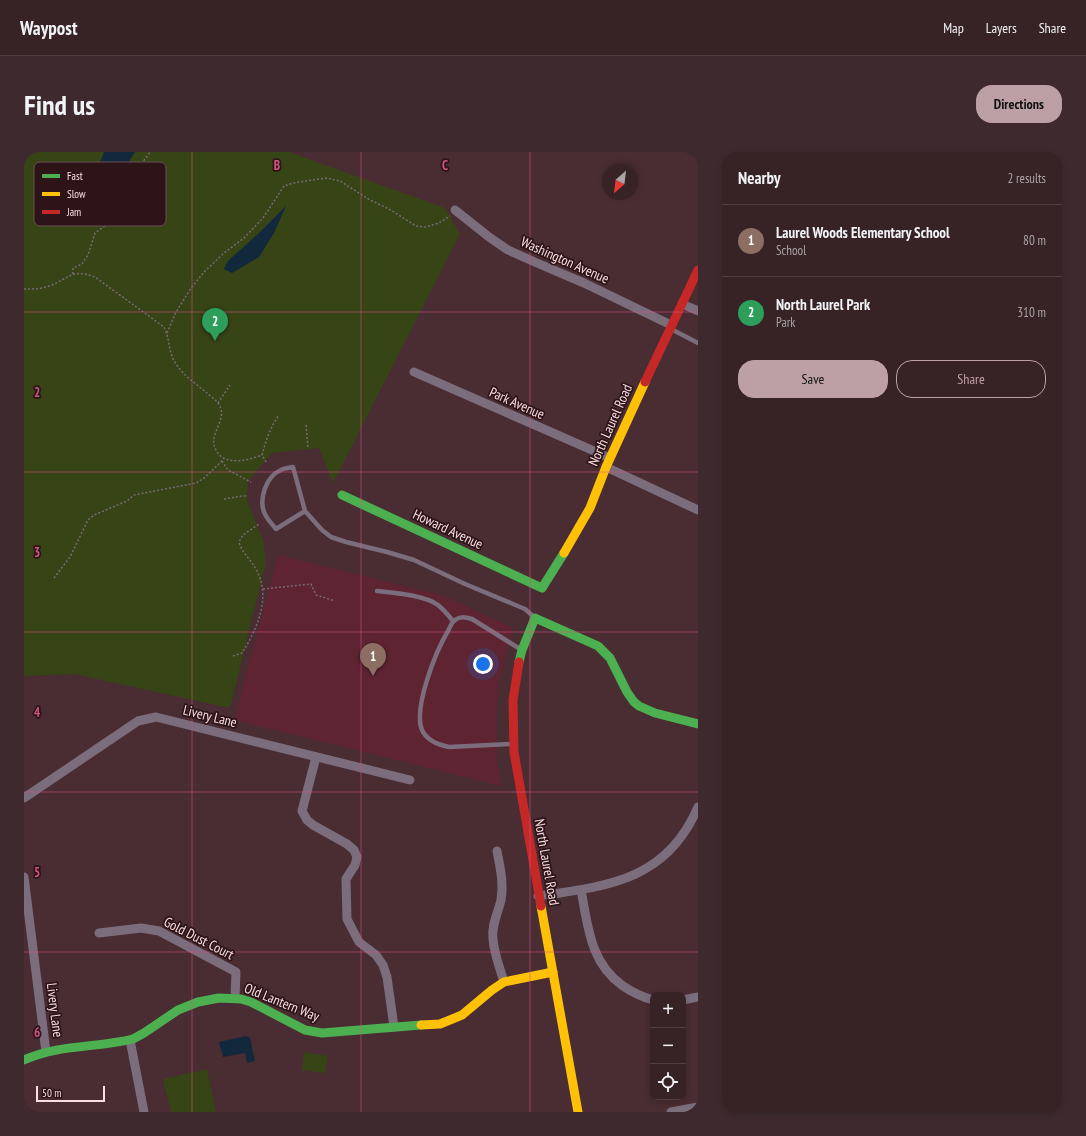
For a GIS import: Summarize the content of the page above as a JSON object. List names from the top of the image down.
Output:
{
  "streets": {
    "street": [
      "Washington Avenue",
      "Park Avenue",
      "North Laurel Road",
      "Howard Avenue",
      "Livery Lane",
      "Gold Dust Court",
      "Old Lantern Way"
    ]
  },
  "crossings": [
    ["Washington Avenue", "North Laurel Road"],
    ["Park Avenue", "North Laurel Road"],
    ["North Laurel Road", "Howard Avenue"],
    ["North Laurel Road", "Old Lantern Way"],
    ["Livery Lane", "Old Lantern Way"],
    ["Gold Dust Court", "Old Lantern Way"]
  ],
  "legend": ["Fast", "Slow", "Jam"],
  "scale_bar": "50 m",
  "north": "bottom left",
  "page": {
    "header": "Waypost",
    "nav": ["Map", "Layers", "Share"],
    "buttons": [
      "Directions",
      ["Save", "Share"]
    ],
    "title": "Find us",
    "heading": ["Nearby", "2 results"],
    "list": [
      {
        "mark": "1",
        "name": "Laurel Woods Elementary School",
        "note": "School",
        "value": "80 m"
      },
      {
        "mark": "2",
        "name": "North Laurel Park",
        "note": "Park",
        "value": "310 m"
      }
    ],
    "pins": ["2", "1"],
    "map_buttons": ["+", "−"],
    "scale": "50 m"
  },
  "grid": {
    "columns": ["B", "C"],
    "rows": [
      "2",
      "3",
      "4",
      "5",
      "6"
    ]
  }
}
